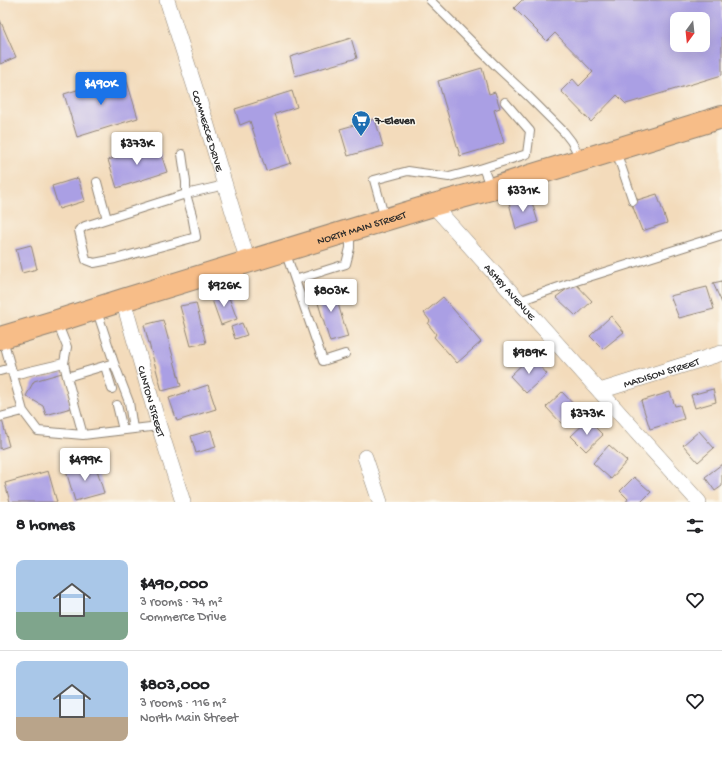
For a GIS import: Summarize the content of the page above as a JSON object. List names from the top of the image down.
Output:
{
  "streets": {
    "main road": ["NORTH MAIN STREET"],
    "street": [
      "COMMERCE DRIVE",
      "ASHBY AVENUE",
      "MADISON STREET",
      "CLINTON STREET"
    ]
  },
  "crossings": [
    ["COMMERCE DRIVE", "NORTH MAIN STREET"],
    ["NORTH MAIN STREET", "ASHBY AVENUE"],
    ["NORTH MAIN STREET", "CLINTON STREET"],
    ["ASHBY AVENUE", "MADISON STREET"]
  ],
  "places": {
    "supermarket": ["7-Eleven"]
  },
  "north": "bottom",
  "page": {
    "price": [
      "$490K",
      "$373K",
      "$331K",
      "$926K",
      "$803K",
      "$989K",
      "$373K",
      "$499K"
    ],
    "heading": "8 homes",
    "list": [
      {
        "name": "$490,000",
        "note": "3 rooms · 74 m² · Commerce Drive"
      },
      {
        "name": "$803,000",
        "note": "3 rooms · 116 m² · North Main Street"
      }
    ]
  }
}
